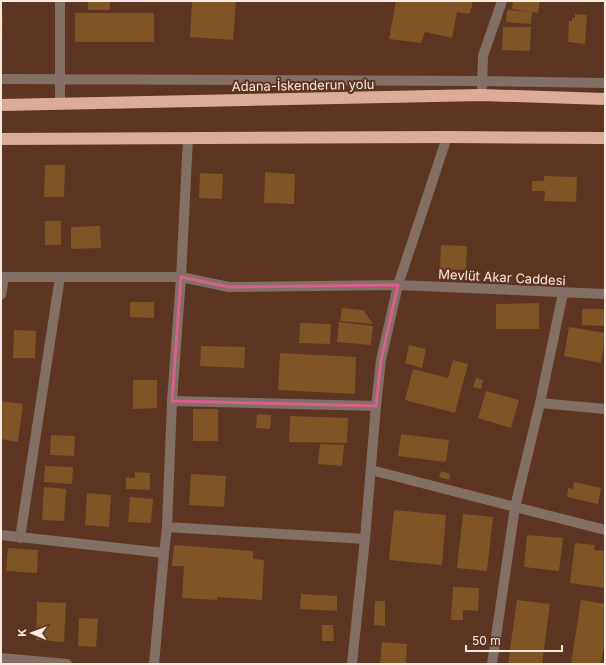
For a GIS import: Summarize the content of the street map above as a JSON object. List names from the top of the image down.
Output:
{
  "streets": {
    "highway": ["Adana-İskenderun yolu"],
    "street": ["Mevlüt Akar Caddesi"]
  },
  "scale_bar": "50 m",
  "north": "left"
}
